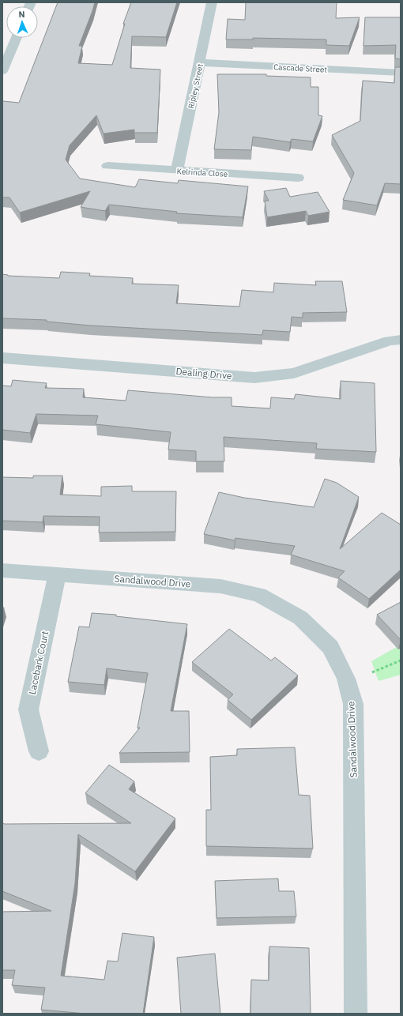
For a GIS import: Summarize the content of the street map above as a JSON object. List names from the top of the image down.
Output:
{
  "streets": {
    "street": [
      "Cascade Street",
      "Ripley Street",
      "Kelrinda Close",
      "Dealing Drive",
      "Sandalwood Drive",
      "Lacebark Court"
    ]
  },
  "crossings": [
    ["Cascade Street", "Ripley Street"],
    ["Ripley Street", "Kelrinda Close"],
    ["Sandalwood Drive", "Lacebark Court"]
  ],
  "north": "top"
}
